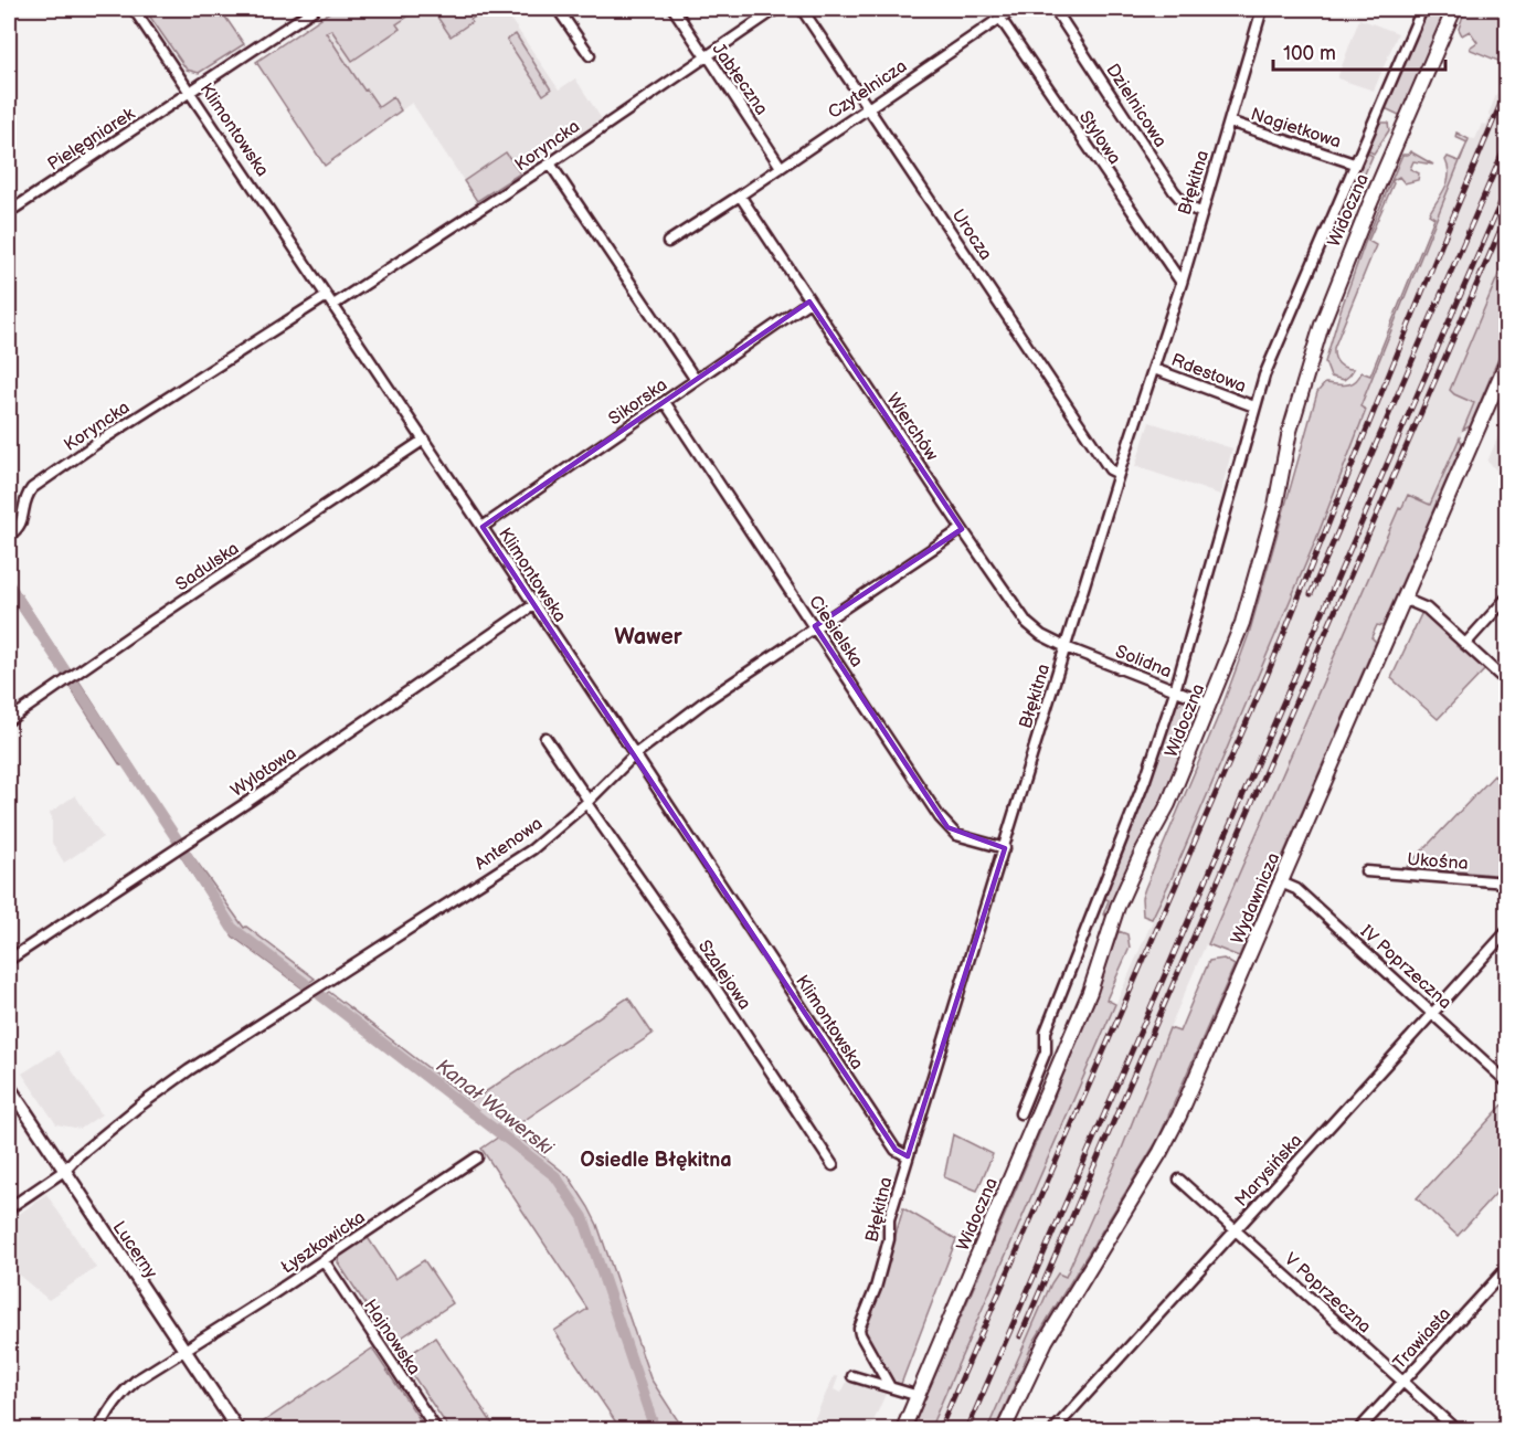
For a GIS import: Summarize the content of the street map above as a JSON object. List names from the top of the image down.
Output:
{
  "streets": {
    "main road": ["Widoczna", "Wydawnicza"],
    "street": [
      "Jabłeczna",
      "Czytelnicza",
      "Dzielnicowa",
      "Nagietkowa",
      "Klimontowska",
      "Stylowa",
      "Pielęgniarek",
      "Koryncka",
      "Błękitna",
      "Urocza",
      "Rdestowa",
      "Sikorska",
      "Wierchów",
      "Sadulska",
      "Ciesielska",
      "Solidna",
      "Wylotowa",
      "Antenowa",
      "Ukośna",
      "IV Poprzeczna",
      "Szalejowa",
      "Marysińska",
      "Łyszkowicka",
      "Lucerny",
      "V Poprzeczna",
      "Hajnowska",
      "Trawiasta"
    ]
  },
  "crossings": [
    ["Jabłeczna", "Czytelnicza"],
    ["Jabłeczna", "Koryncka"],
    ["Czytelnicza", "Stylowa"],
    ["Czytelnicza", "Urocza"],
    ["Czytelnicza", "Wierchów"],
    ["Dzielnicowa", "Błękitna"],
    ["Nagietkowa", "Błękitna"],
    ["Nagietkowa", "Widoczna"],
    ["Klimontowska", "Pielęgniarek"],
    ["Klimontowska", "Koryncka"],
    ["Klimontowska", "Błękitna"],
    ["Klimontowska", "Sikorska"],
    ["Klimontowska", "Sadulska"],
    ["Klimontowska", "Wylotowa"],
    ["Klimontowska", "Antenowa"],
    ["Stylowa", "Błękitna"],
    ["Błękitna", "Urocza"],
    ["Błękitna", "Rdestowa"],
    ["Błękitna", "Wierchów"],
    ["Błękitna", "Ciesielska"],
    ["Błękitna", "Solidna"],
    ["Widoczna", "Rdestowa"],
    ["Widoczna", "Solidna"],
    ["Sikorska", "Wierchów"],
    ["Sikorska", "Ciesielska"],
    ["Wierchów", "Solidna"],
    ["Wierchów", "Antenowa"],
    ["Ciesielska", "Antenowa"],
    ["Antenowa", "Szalejowa"],
    ["Antenowa", "Lucerny"],
    ["Wydawnicza", "IV Poprzeczna"],
    ["IV Poprzeczna", "Marysińska"],
    ["Marysińska", "V Poprzeczna"],
    ["Łyszkowicka", "Lucerny"],
    ["Łyszkowicka", "Hajnowska"],
    ["V Poprzeczna", "Trawiasta"]
  ],
  "districts": ["Wawer", "Osiedle Błękitna"],
  "water": ["Kanał Wawerski"],
  "scale_bar": "100 m"
}
